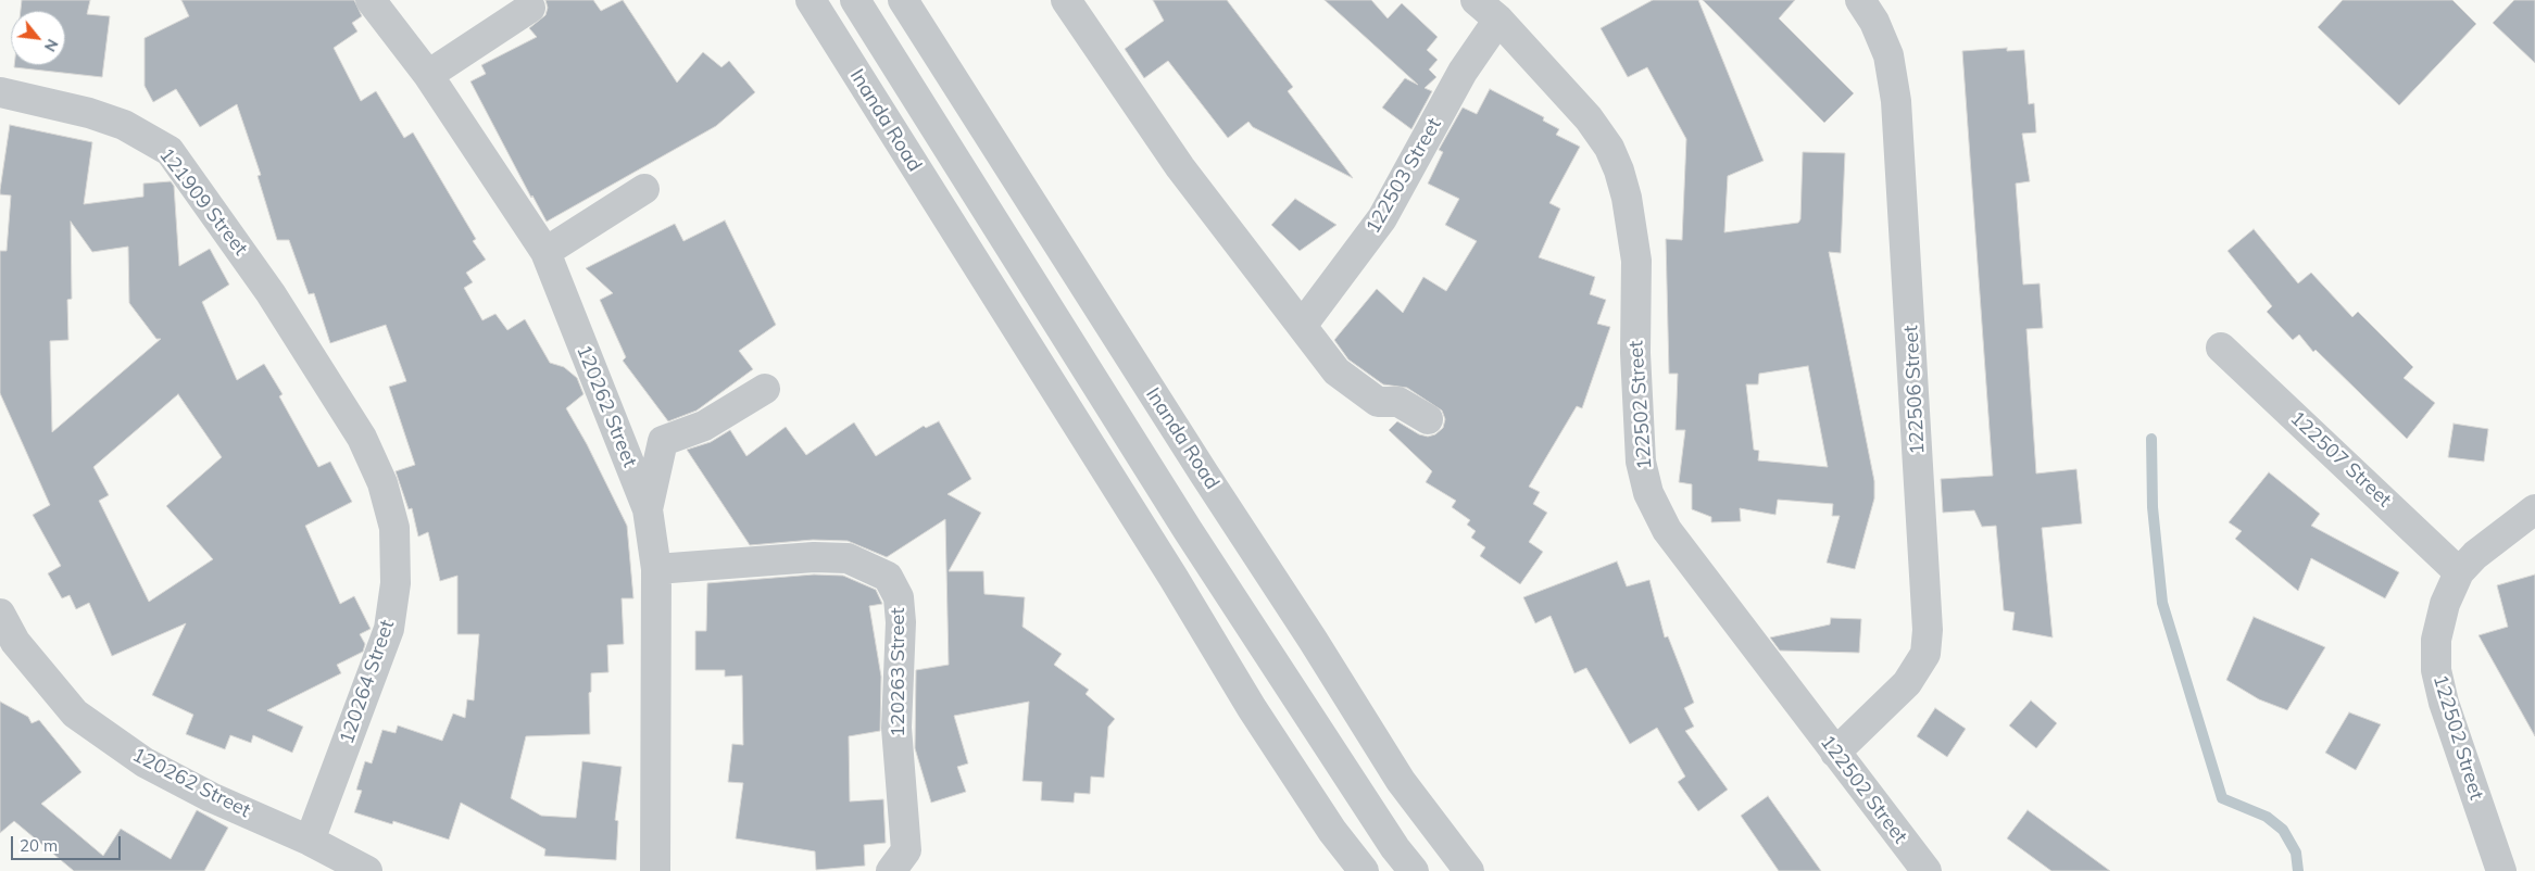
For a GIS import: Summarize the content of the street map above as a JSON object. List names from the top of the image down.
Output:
{
  "streets": {
    "street": [
      "Inanda Road",
      "122503 Street",
      "121909 Street",
      "122506 Street",
      "122502 Street",
      "120262 Street",
      "122507 Street",
      "120263 Street",
      "120264 Street"
    ]
  },
  "crossings": [
    ["122503 Street", "122502 Street"],
    ["121909 Street", "120264 Street"],
    ["122506 Street", "122502 Street"],
    ["122502 Street", "122507 Street"],
    ["120262 Street", "120263 Street"],
    ["120262 Street", "120264 Street"]
  ],
  "scale_bar": "20 m",
  "north": "bottom right"
}
